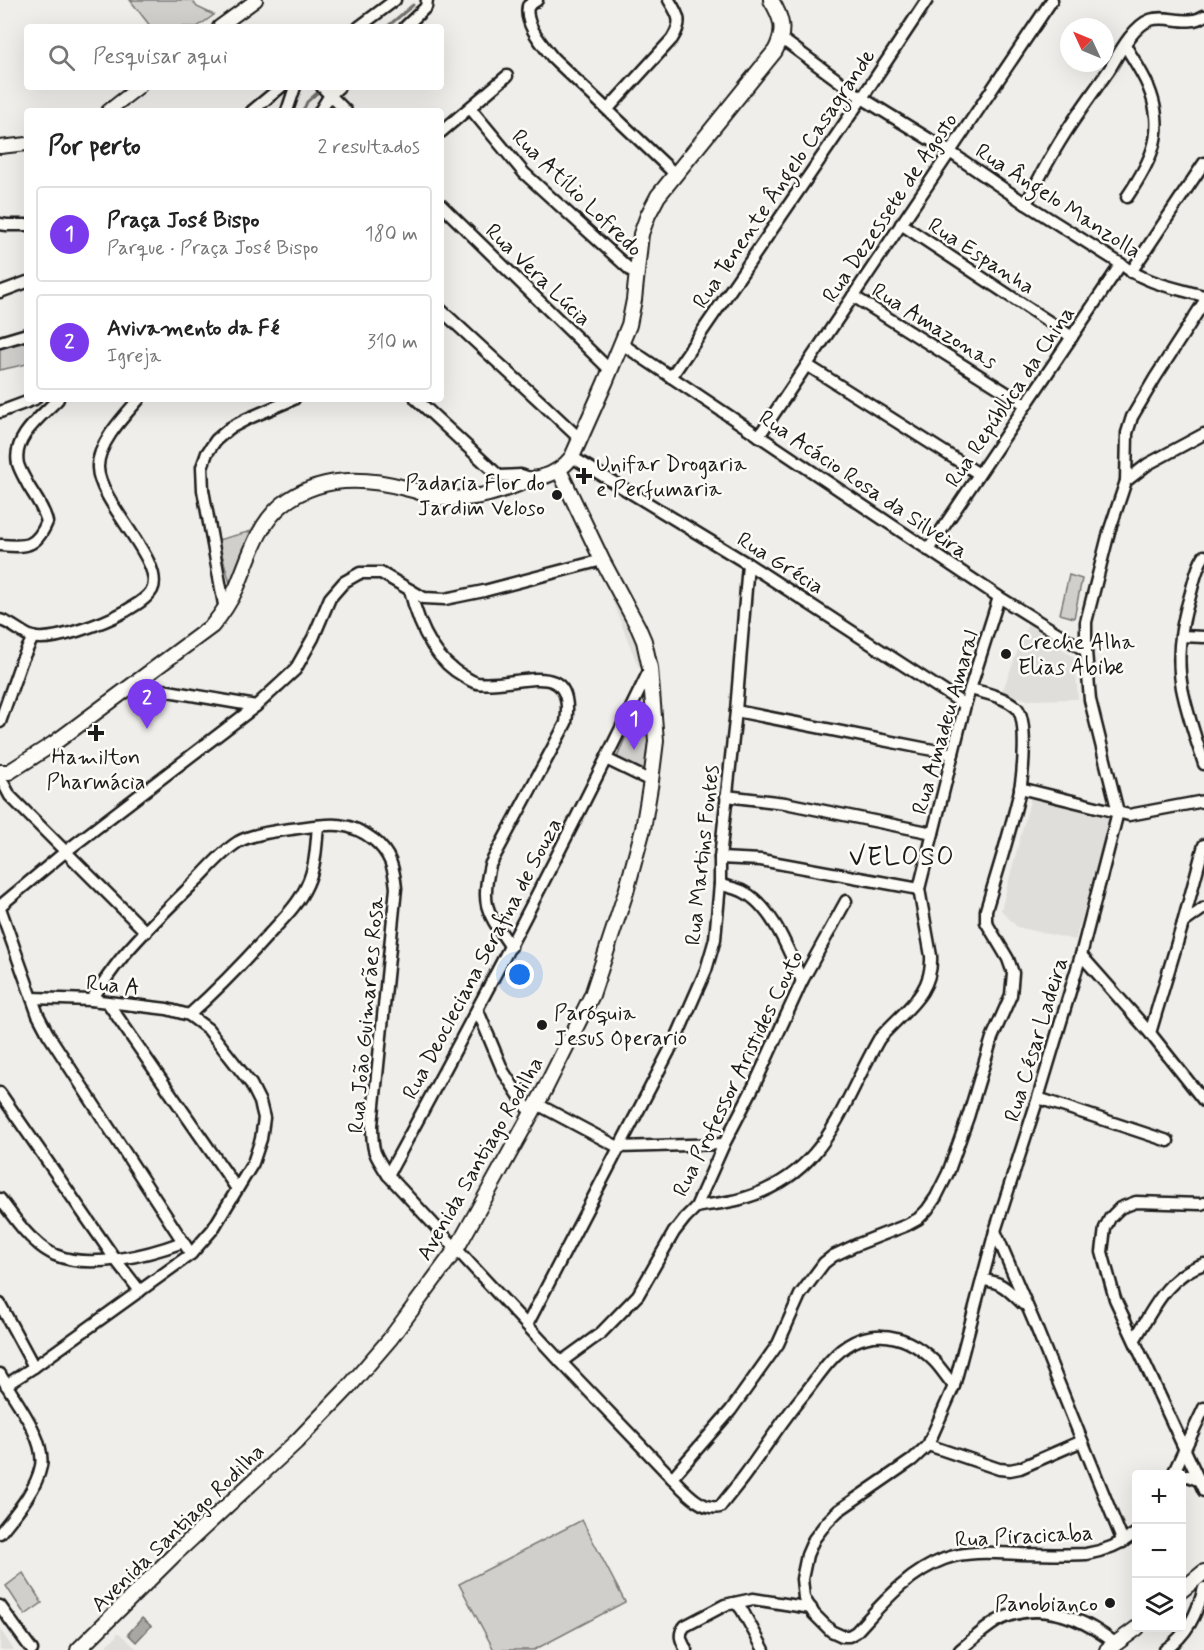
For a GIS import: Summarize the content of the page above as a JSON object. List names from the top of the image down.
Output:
{
  "streets": {
    "main road": ["Avenida Santiago Rodilha"],
    "street": [
      "Rua Tenente Ângelo Casagrande",
      "Rua Atílio Lofredo",
      "Rua Ângelo Manzolla",
      "Rua Dezessete de Agosto",
      "Rua Espanha",
      "Rua Vera Lúcia",
      "Rua Amazonas",
      "Rua República da China",
      "Rua Acácio Rosa da Silveira",
      "Rua Grécia",
      "Rua Amadeu Amaral",
      "Rua Martins Fontes",
      "Rua Deocleciana Serafina de Souza",
      "Rua A",
      "Rua João Guimarães Rosa",
      "Rua César Ladeira",
      "Rua Professor Aristides Couto",
      "Rua Piracicaba"
    ]
  },
  "crossings": [
    ["Rua Tenente Ângelo Casagrande", "Rua Ângelo Manzolla"],
    ["Rua Tenente Ângelo Casagrande", "Rua Acácio Rosa da Silveira"],
    ["Rua Ângelo Manzolla", "Rua Dezessete de Agosto"],
    ["Rua Ângelo Manzolla", "Rua República da China"],
    ["Rua Dezessete de Agosto", "Rua Espanha"],
    ["Rua Dezessete de Agosto", "Rua Amazonas"],
    ["Rua Dezessete de Agosto", "Rua Acácio Rosa da Silveira"],
    ["Rua Espanha", "Rua República da China"],
    ["Rua Amazonas", "Rua República da China"],
    ["Rua República da China", "Rua Acácio Rosa da Silveira"],
    ["Rua Acácio Rosa da Silveira", "Rua Amadeu Amaral"],
    ["Rua Acácio Rosa da Silveira", "Rua César Ladeira"],
    ["Rua Grécia", "Rua Amadeu Amaral"],
    ["Rua Grécia", "Rua Martins Fontes"],
    ["Rua Amadeu Amaral", "Rua Professor Aristides Couto"],
    ["Rua Martins Fontes", "Rua João Guimarães Rosa"],
    ["Rua Deocleciana Serafina de Souza", "Rua João Guimarães Rosa"],
    ["Rua Deocleciana Serafina de Souza", "Avenida Santiago Rodilha"],
    ["Rua A", "Rua João Guimarães Rosa"],
    ["Rua João Guimarães Rosa", "Rua César Ladeira"],
    ["Rua João Guimarães Rosa", "Rua Professor Aristides Couto"],
    ["Rua João Guimarães Rosa", "Avenida Santiago Rodilha"],
    ["Rua César Ladeira", "Rua Piracicaba"]
  ],
  "districts": ["VELOSO"],
  "places": {
    "health": ["Unifar Drogaria e Perfumaria", "Hamilton Pharmácia"],
    "other": [
      "Padaria Flor do Jardim Veloso",
      "Creche Alha Elias Abibe",
      "Paróquia Jesus Operario",
      "Panobianco"
    ]
  },
  "north": "top left",
  "page": {
    "search": "Pesquisar aqui",
    "heading": ["Por perto", "2 resultados"],
    "list": [
      {
        "mark": "1",
        "name": "Praça José Bispo",
        "note": "Parque · Praça José Bispo",
        "value": "180 m"
      },
      {
        "mark": "2",
        "name": "Avivamento da Fé",
        "note": "Igreja",
        "value": "310 m"
      }
    ],
    "pins": ["2", "1"],
    "map_buttons": ["+", "−"]
  }
}
